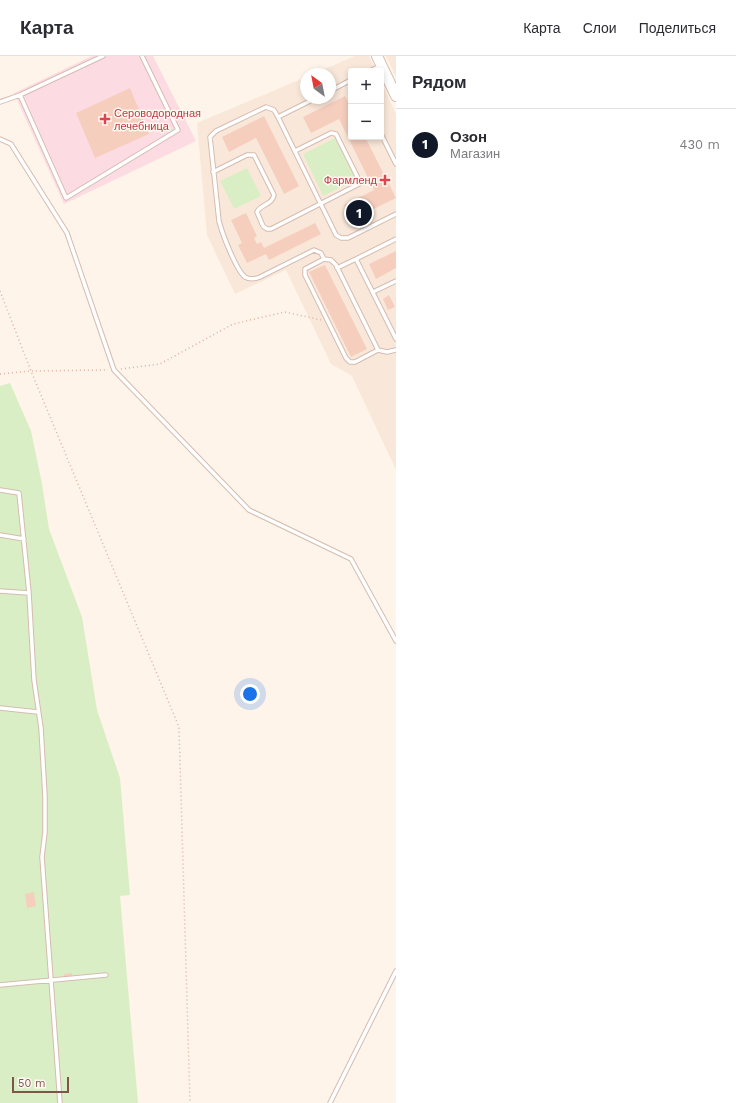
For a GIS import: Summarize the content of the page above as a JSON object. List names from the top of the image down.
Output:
{
  "places": {
    "health": ["Сероводородная лечебница", "Фармленд"]
  },
  "scale_bar": "50 m",
  "north": "top left",
  "page": {
    "header": "Карта",
    "nav": ["Карта", "Слои", "Поделиться"],
    "heading": "Рядом",
    "map_buttons": ["+", "−"],
    "list": [
      {
        "mark": "1",
        "name": "Озон",
        "note": "Магазин",
        "value": "430 m"
      }
    ],
    "pins": "1",
    "scale": "50 m"
  }
}
